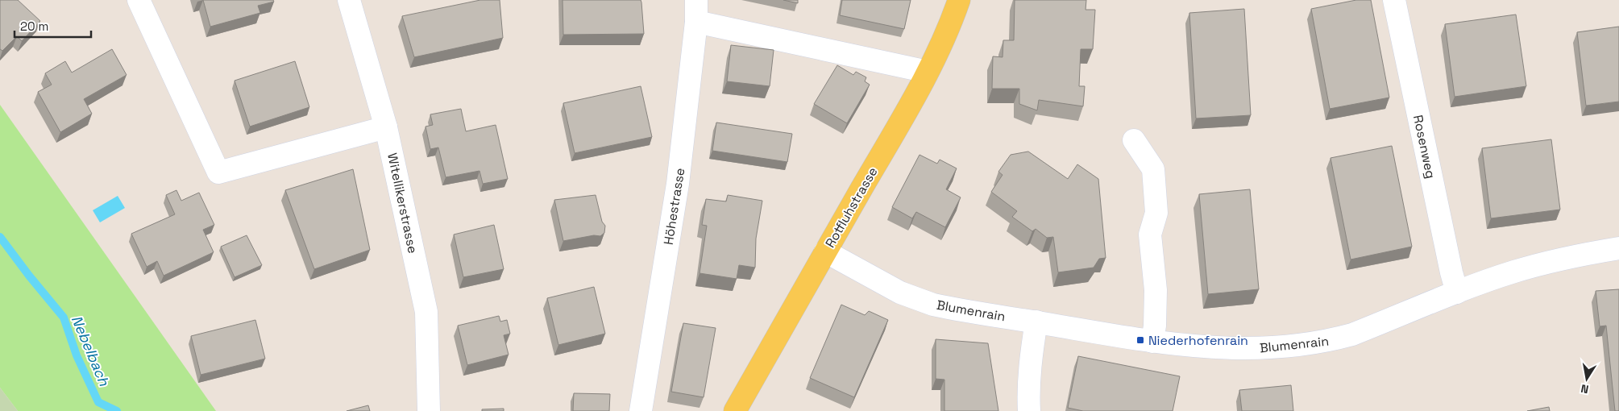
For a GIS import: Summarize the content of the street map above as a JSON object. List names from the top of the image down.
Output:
{
  "streets": {
    "main road": ["Rotfluhstrasse"],
    "street": [
      "Rosenweg",
      "Witellikerstrasse",
      "Höhestrasse",
      "Blumenrain"
    ]
  },
  "crossings": [
    ["Rosenweg", "Blumenrain"],
    ["Rotfluhstrasse", "Blumenrain"]
  ],
  "water": ["Nebelbach"],
  "places": {
    "transit": ["Niederhofenrain"]
  },
  "scale_bar": "20 m",
  "north": "bottom"
}
